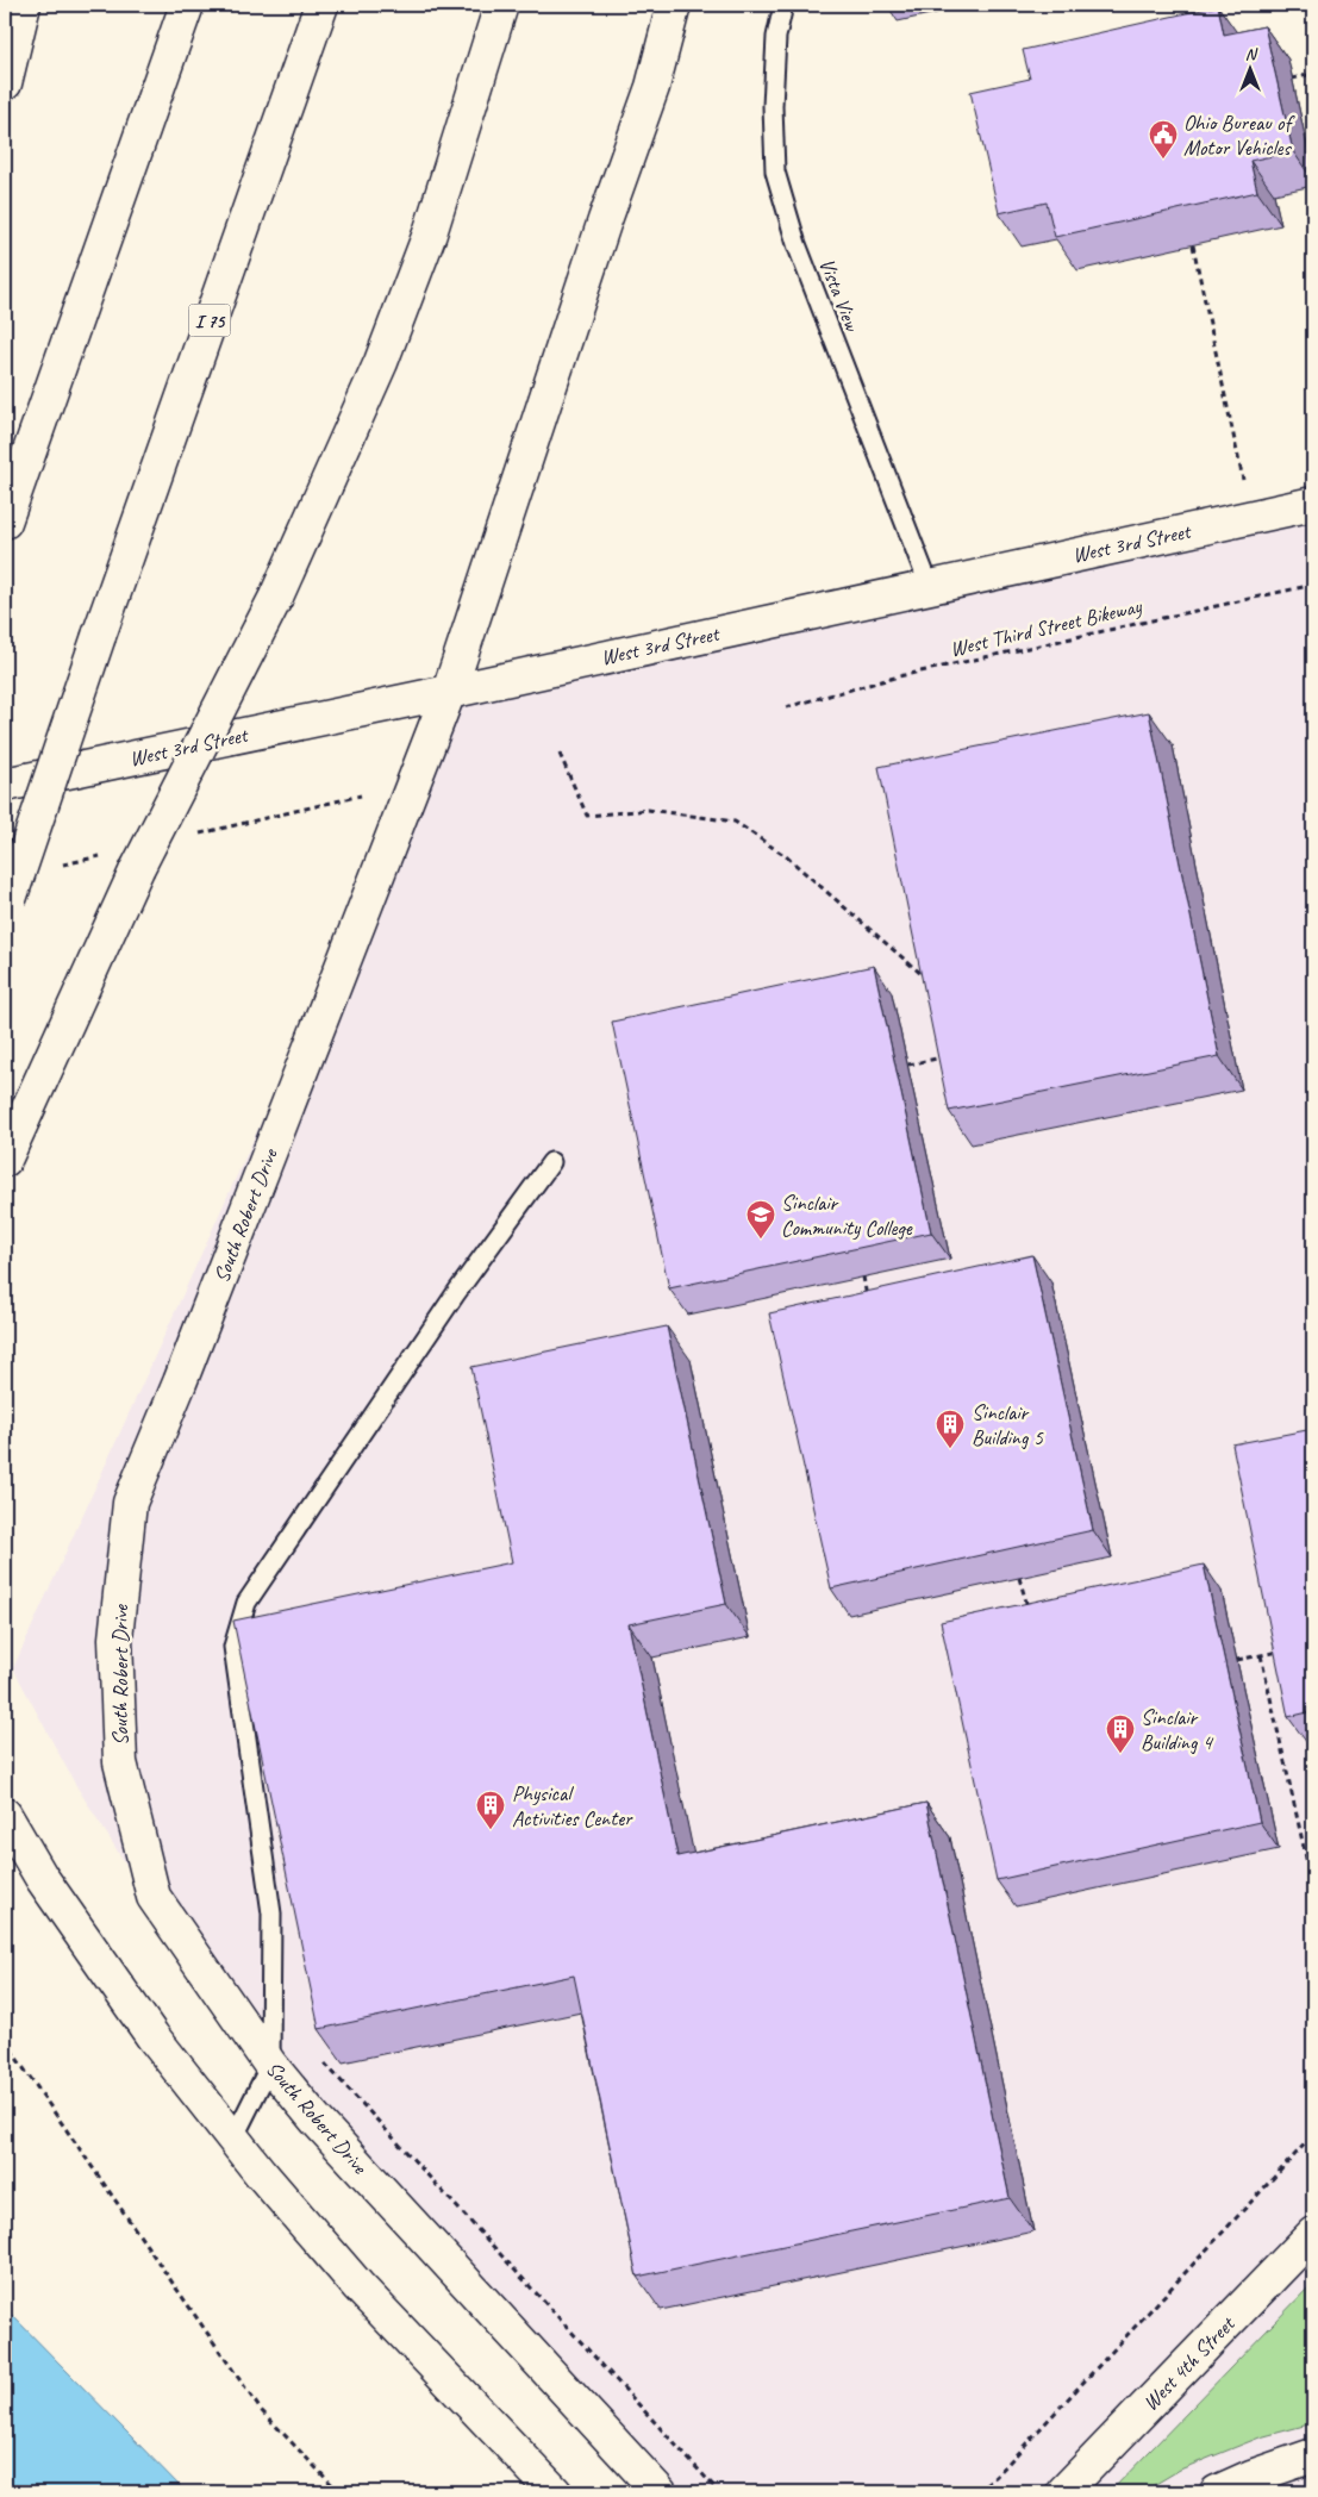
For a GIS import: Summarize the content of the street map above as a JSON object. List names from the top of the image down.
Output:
{
  "streets": {
    "main road": [
      "I 75",
      "West 3rd Street",
      "South Robert Drive",
      "West 4th Street"
    ],
    "lane": ["Vista View"],
    "path": ["West Third Street Bikeway"]
  },
  "crossings": [
    ["Vista View", "West 3rd Street"],
    ["West 3rd Street", "South Robert Drive"]
  ],
  "places": {
    "public building": ["Ohio Bureau of Motor Vehicles"],
    "school or university": ["Sinclair Community College"],
    "building": ["Sinclair Building 5", "Sinclair Building 4", "Physical Activities Center"]
  },
  "north": "top"
}
